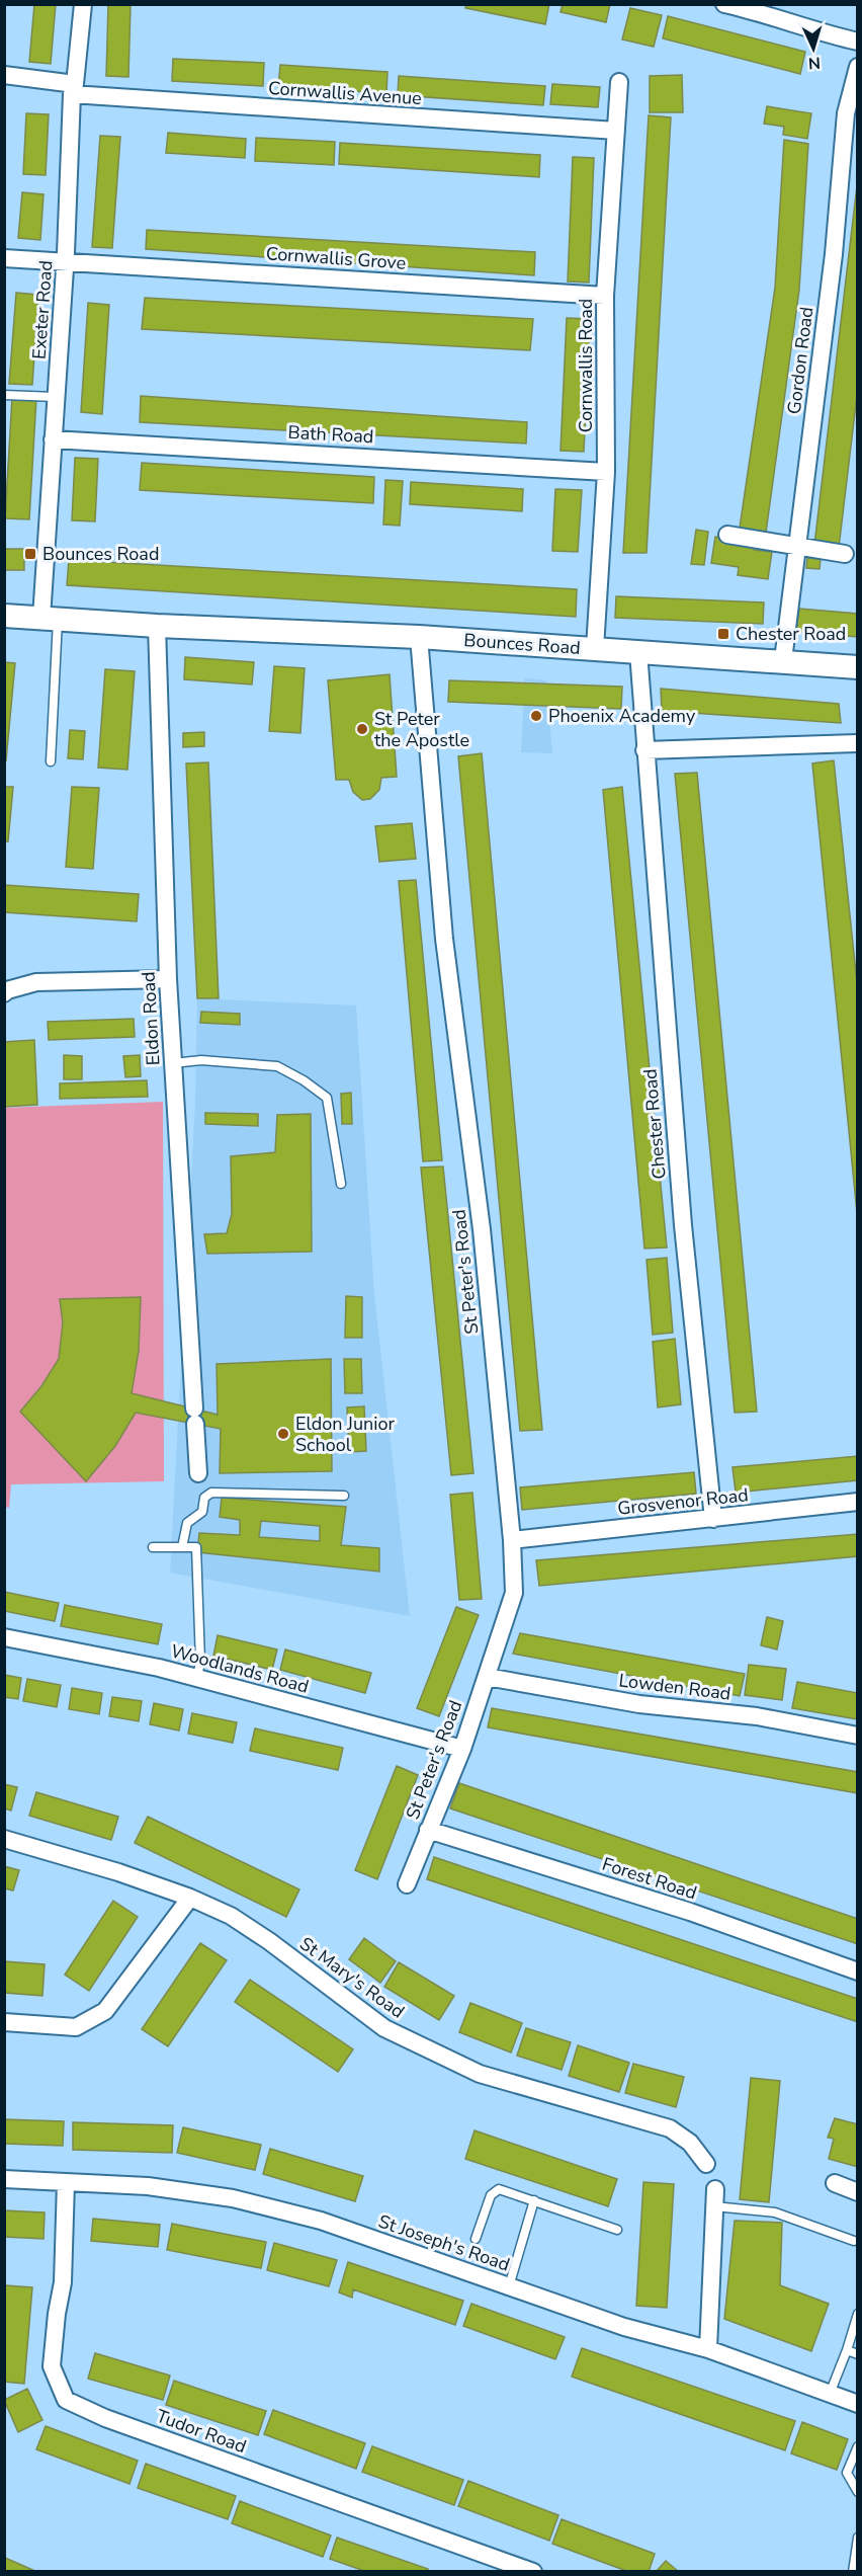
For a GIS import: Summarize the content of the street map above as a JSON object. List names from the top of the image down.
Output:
{
  "streets": {
    "street": [
      "Cornwallis Avenue",
      "Cornwallis Grove",
      "Exeter Road",
      "Gordon Road",
      "Cornwallis Road",
      "Bath Road",
      "Bounces Road",
      "Eldon Road",
      "Chester Road",
      "St Peter's Road",
      "Grosvenor Road",
      "Woodlands Road",
      "Lowden Road",
      "Forest Road",
      "St Mary's Road",
      "St Joseph's Road",
      "Tudor Road"
    ]
  },
  "crossings": [
    ["Cornwallis Avenue", "Exeter Road"],
    ["Cornwallis Avenue", "Cornwallis Road"],
    ["Cornwallis Grove", "Exeter Road"],
    ["Cornwallis Grove", "Cornwallis Road"],
    ["Exeter Road", "Bath Road"],
    ["Exeter Road", "Bounces Road"],
    ["Gordon Road", "Bounces Road"],
    ["Cornwallis Road", "Bath Road"],
    ["Cornwallis Road", "Bounces Road"],
    ["Bounces Road", "Eldon Road"],
    ["Bounces Road", "Chester Road"],
    ["Bounces Road", "St Peter's Road"],
    ["Chester Road", "Grosvenor Road"],
    ["St Peter's Road", "Grosvenor Road"],
    ["St Peter's Road", "Woodlands Road"],
    ["St Peter's Road", "Lowden Road"],
    ["St Peter's Road", "Forest Road"],
    ["St Joseph's Road", "Tudor Road"]
  ],
  "places": {
    "transit": ["Bounces Road", "Chester Road"],
    "other": ["Phoenix Academy", "St Peter the Apostle", "Eldon Junior School"]
  },
  "north": "bottom"
}
